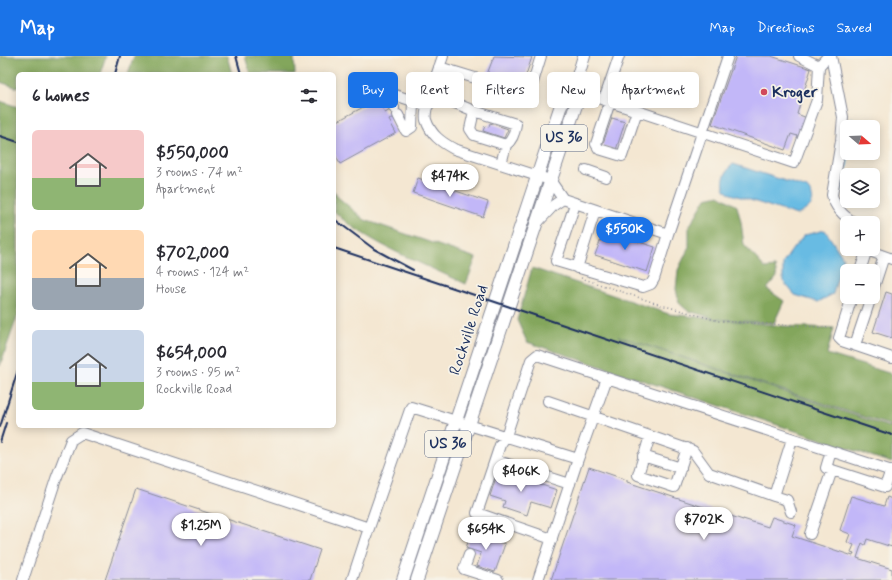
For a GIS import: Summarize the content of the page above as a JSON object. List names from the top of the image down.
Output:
{
  "streets": {
    "main road": ["US 36", "Rockville Road"]
  },
  "places": ["Kroger"],
  "north": "right",
  "page": {
    "header": "Map",
    "nav": ["Map", "Directions", "Saved"],
    "chip": [
      "Buy",
      "Rent",
      "Filters",
      "New",
      "Apartment"
    ],
    "heading": "6 homes",
    "map_buttons": ["+", "−"],
    "list": [
      {
        "name": "$550,000",
        "note": "3 rooms · 74 m² · Apartment"
      },
      {
        "name": "$702,000",
        "note": "4 rooms · 124 m² · House"
      },
      {
        "name": "$654,000",
        "note": "3 rooms · 95 m² · Rockville Road"
      }
    ],
    "price": [
      "$474K",
      "$550K",
      "$406K",
      "$702K",
      "$1.25M",
      "$654K"
    ]
  }
}
